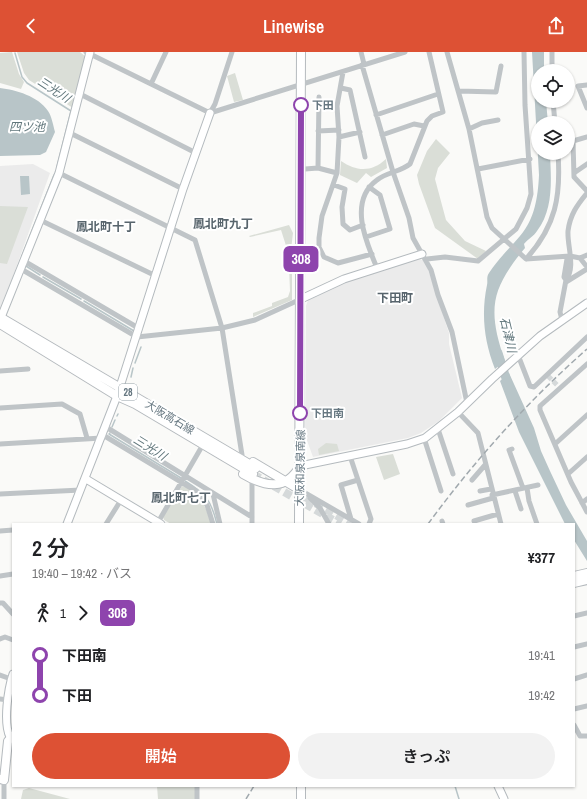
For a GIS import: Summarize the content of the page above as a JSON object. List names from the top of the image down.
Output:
{
  "streets": {
    "main road": ["28", "大阪高石線", "大阪和泉泉南線"]
  },
  "districts": [
    "鳳北町九丁",
    "鳳北町十丁",
    "下田町",
    "鳳北町七丁"
  ],
  "water": ["三光川", "四ツ池", "石津川"],
  "places": ["下田", "下田南"],
  "lines": ["bus line 308"],
  "page": {
    "header": "Linewise",
    "on_map": "308",
    "heading": ["2 分", "19:40 – 19:42 · バス", "¥377"],
    "legs": ["1", "308"],
    "list": [
      {
        "name": "下田南",
        "value": "19:41"
      },
      {
        "name": "下田",
        "value": "19:42"
      }
    ],
    "buttons": ["開始", "きっぷ"]
  }
}
